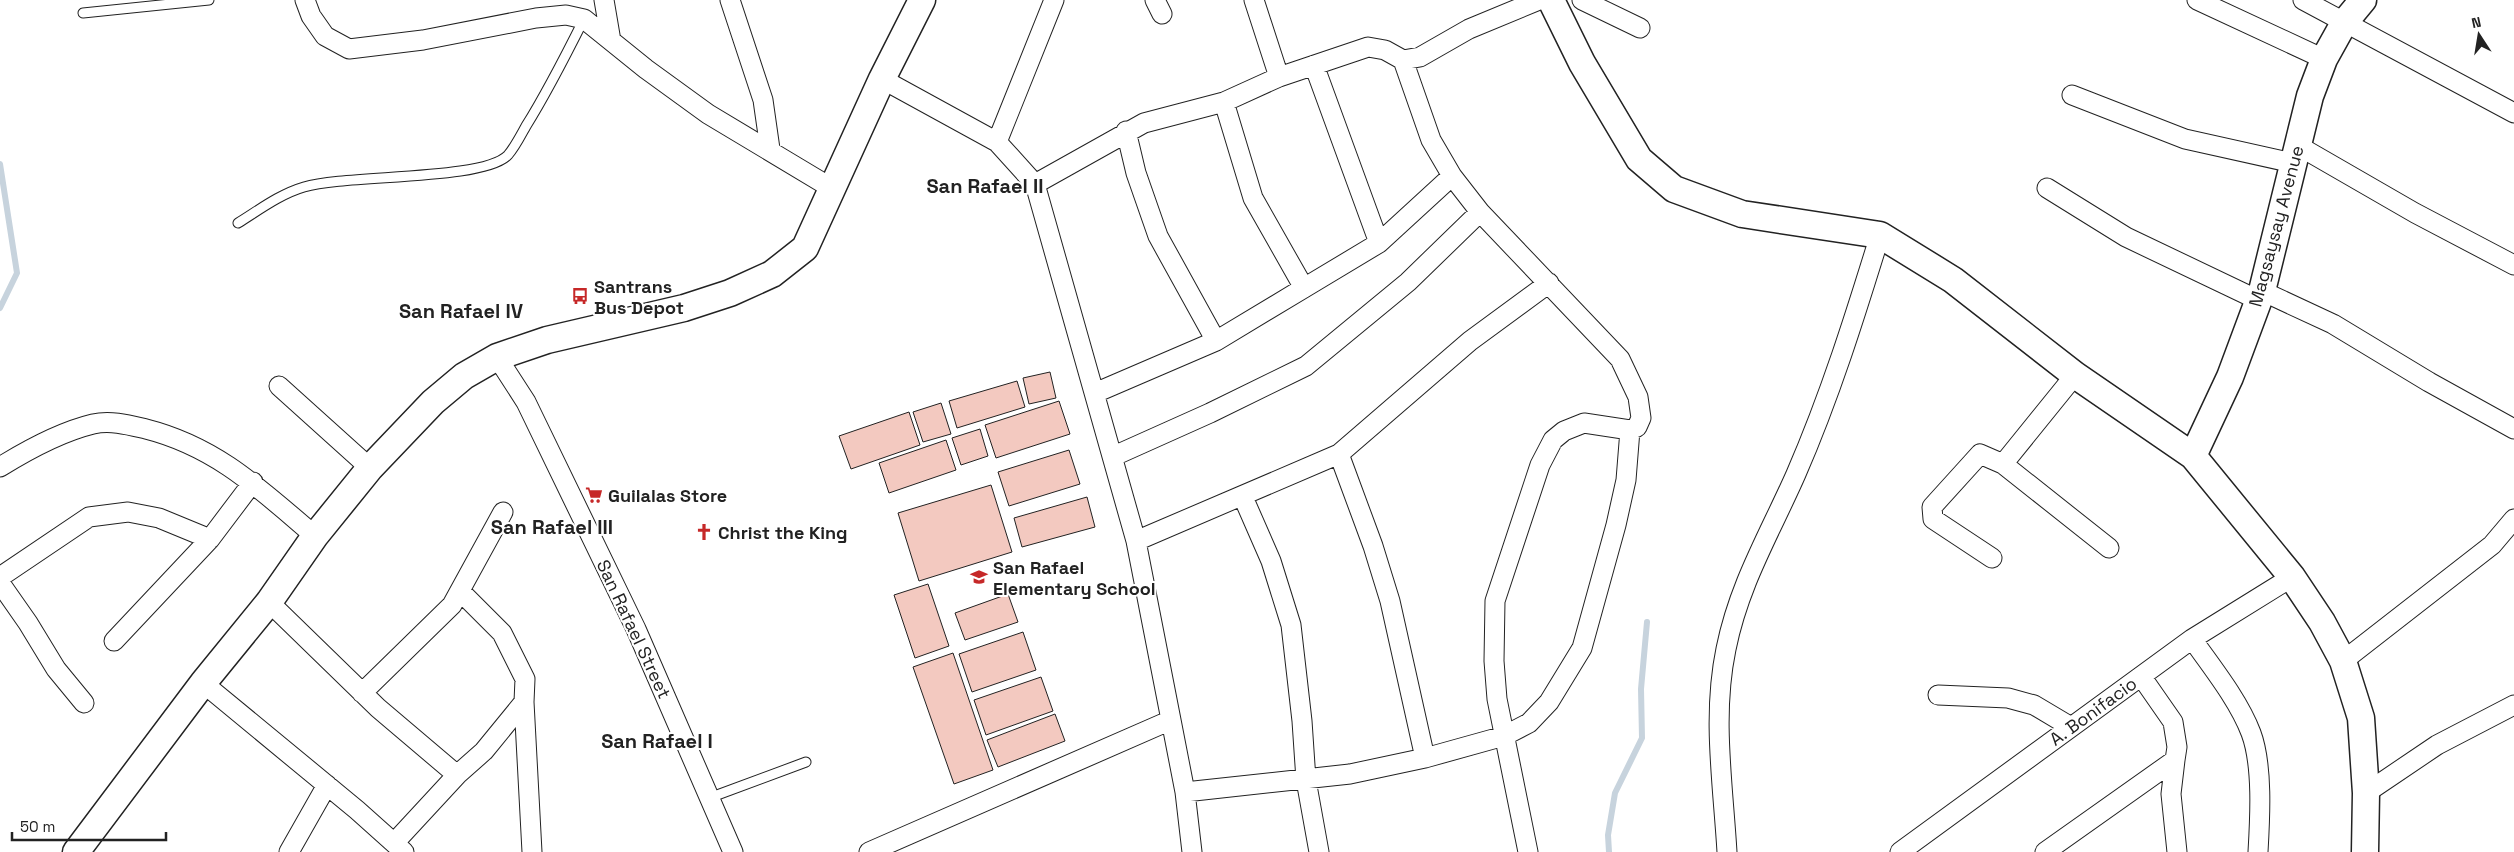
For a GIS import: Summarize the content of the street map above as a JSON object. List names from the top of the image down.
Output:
{
  "streets": {
    "street": ["Magsaysay Avenue", "San Rafael Street", "A. Bonifacio"]
  },
  "districts": [
    "San Rafael II",
    "San Rafael IV",
    "San Rafael III",
    "San Rafael I"
  ],
  "places": {
    "bus stop": ["Santrans Bus Depot"],
    "supermarket": ["Guilalas Store"],
    "church": ["Christ the King"],
    "school or university": ["San Rafael Elementary School"]
  },
  "scale_bar": "50 m",
  "north": "top"
}
